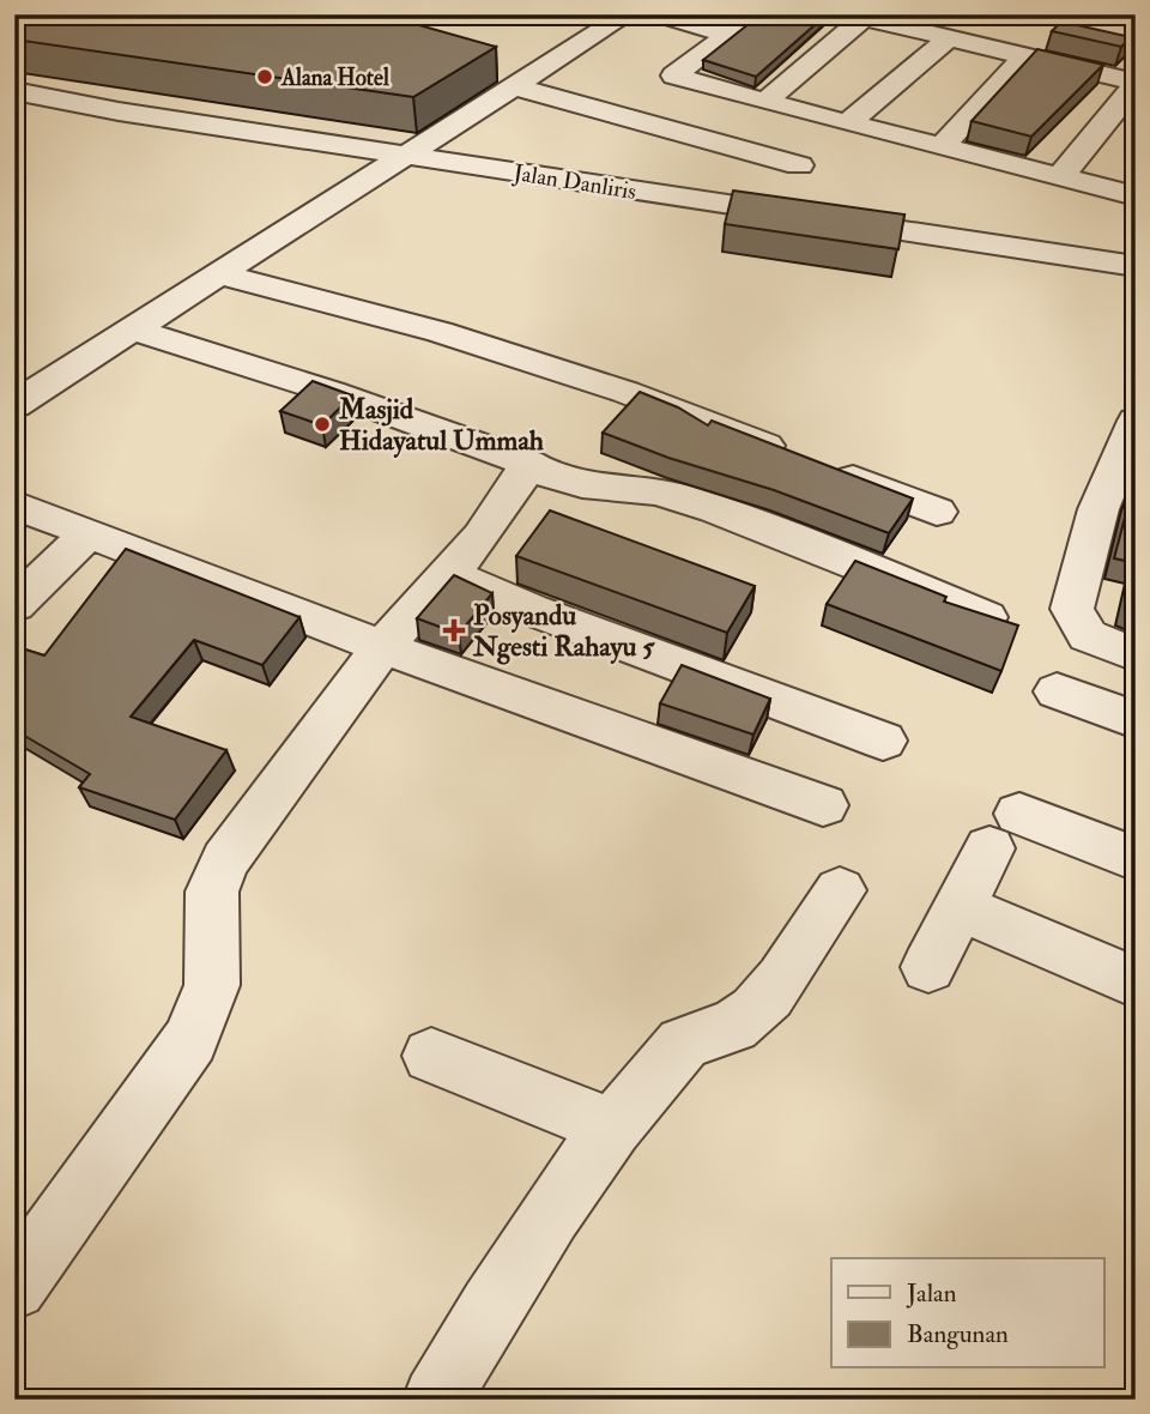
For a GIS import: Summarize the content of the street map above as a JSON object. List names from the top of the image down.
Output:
{
  "streets": {
    "street": ["Jalan Danliris"]
  },
  "places": {
    "other": ["Alana Hotel", "Masjid Hidayatul Ummah"],
    "health": ["Posyandu Ngesti Rahayu 5"]
  },
  "legend": ["Jalan", "Bangunan"]
}
